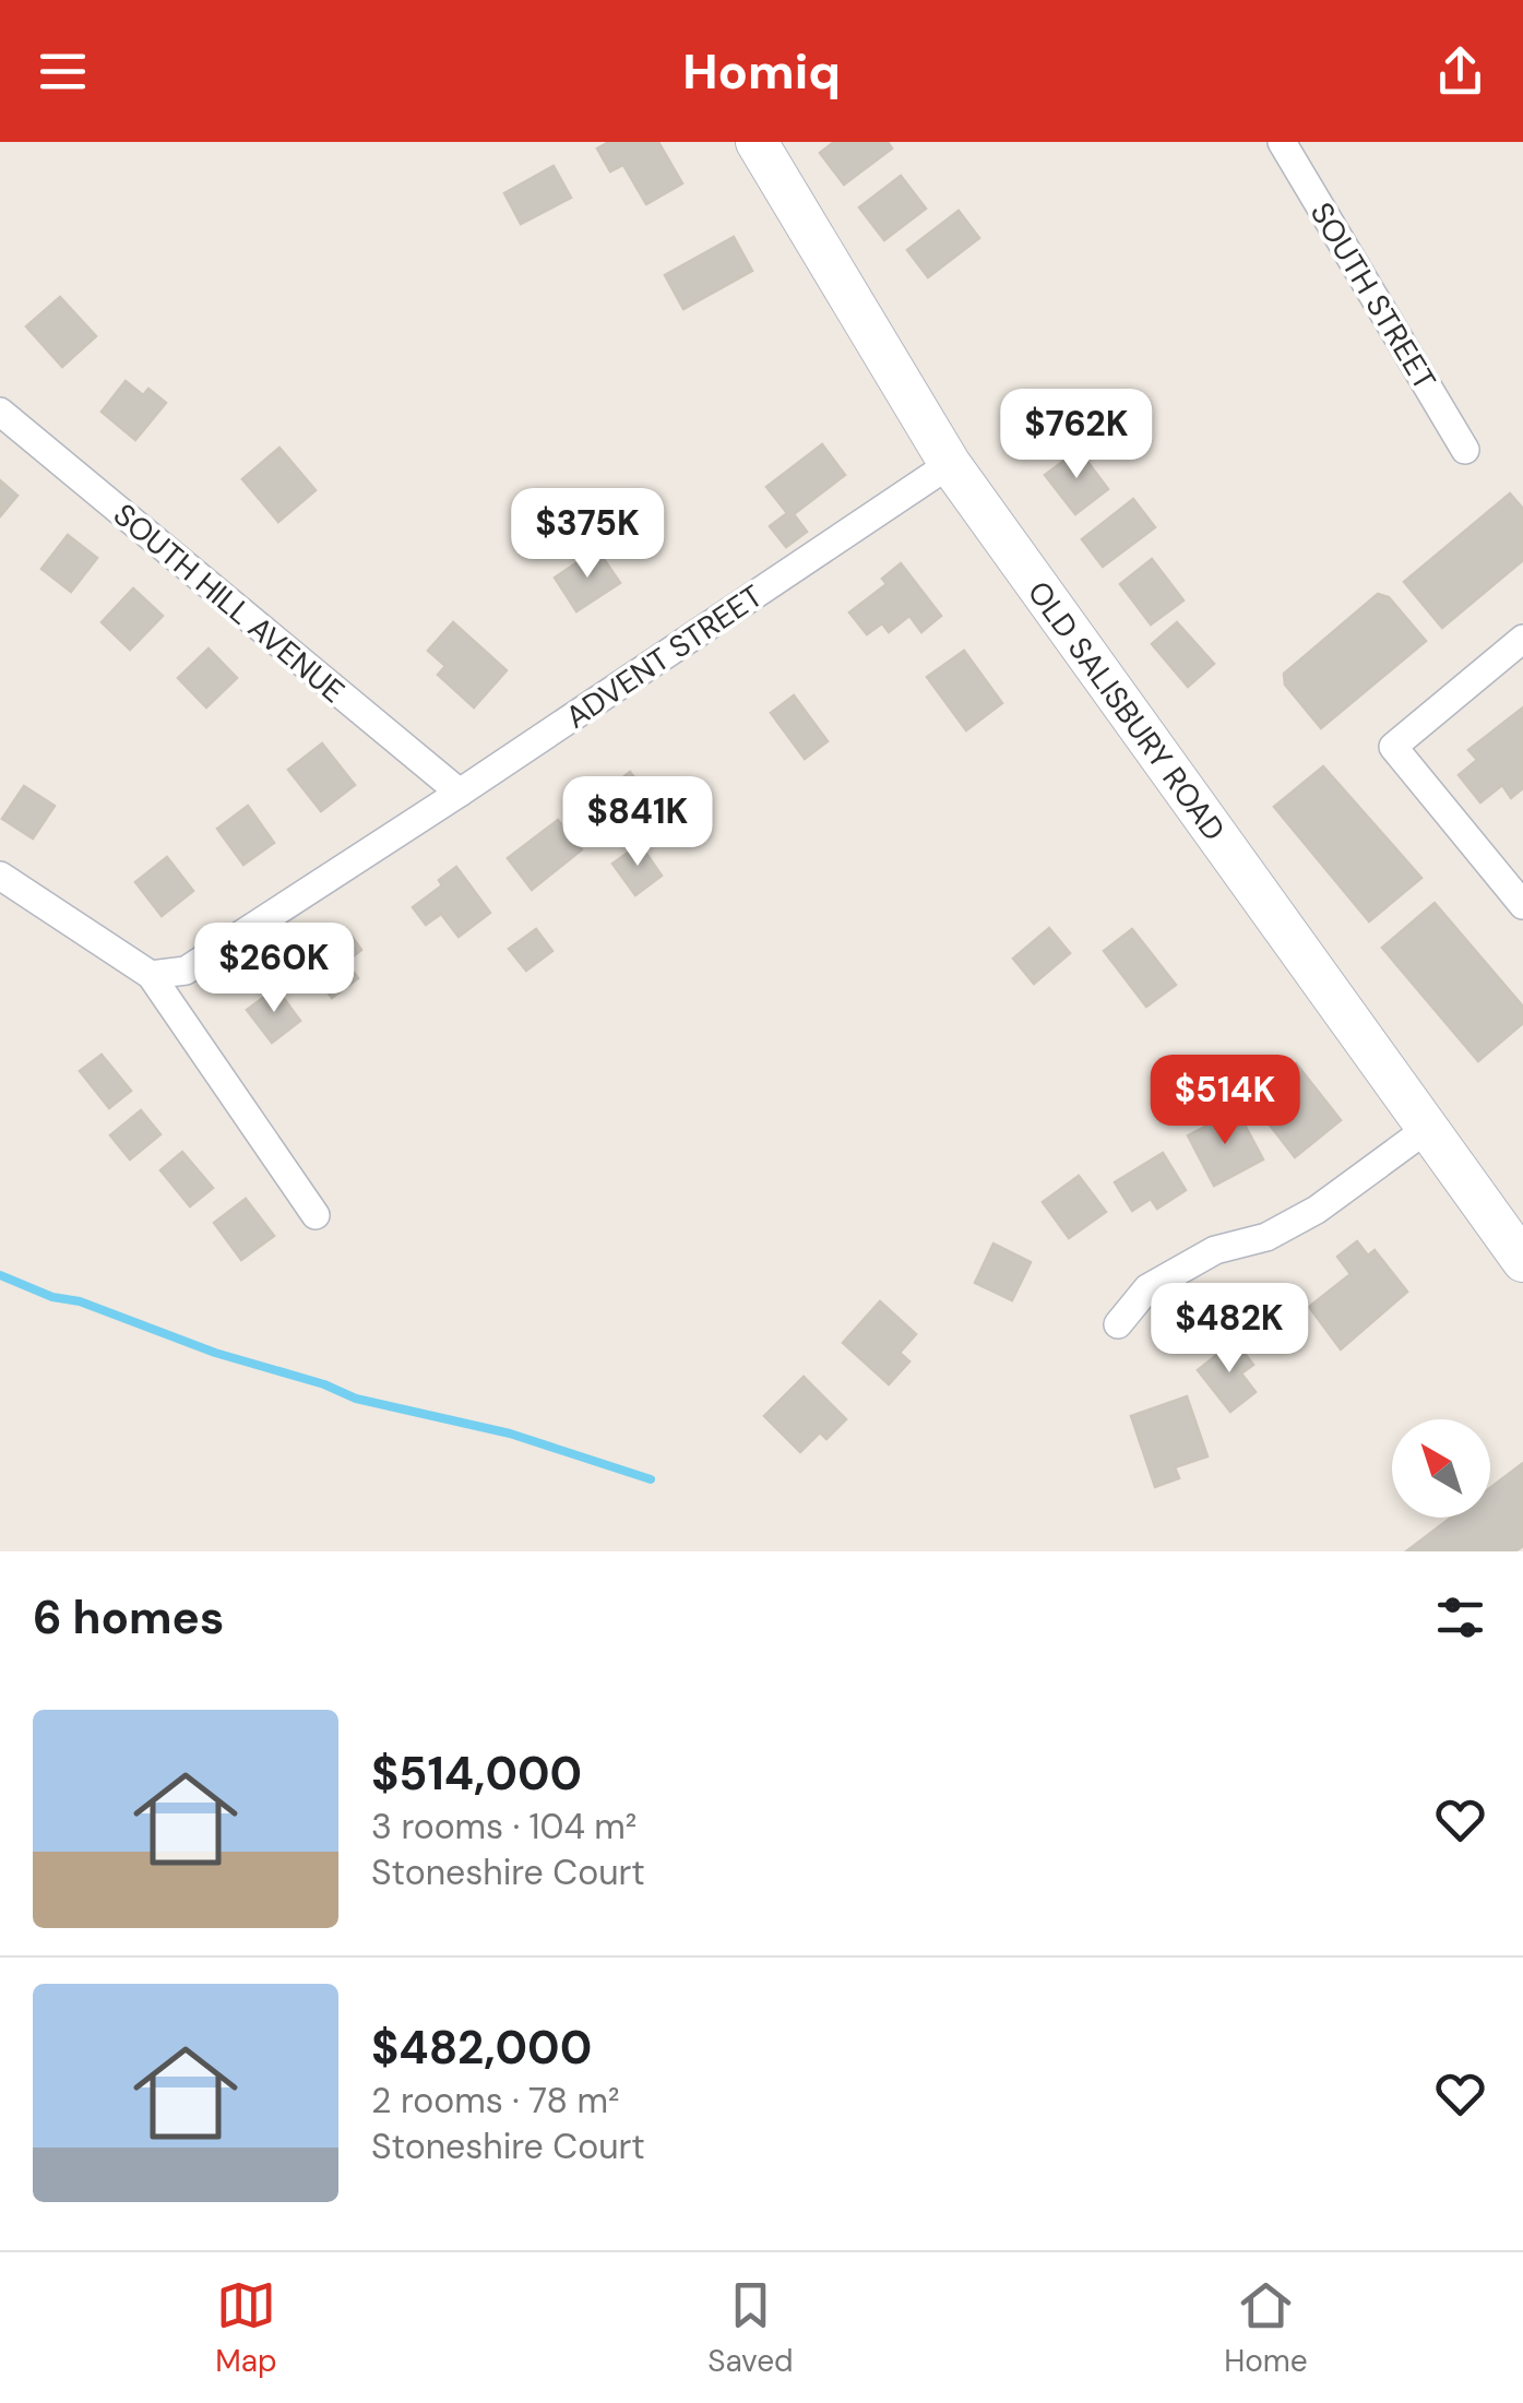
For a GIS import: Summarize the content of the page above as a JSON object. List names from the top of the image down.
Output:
{
  "streets": {
    "main road": ["OLD SALISBURY ROAD"],
    "street": ["SOUTH STREET", "SOUTH HILL AVENUE", "ADVENT STREET"]
  },
  "crossings": [
    ["SOUTH HILL AVENUE", "ADVENT STREET"],
    ["ADVENT STREET", "OLD SALISBURY ROAD"]
  ],
  "north": "top left",
  "page": {
    "header": "Homiq",
    "price": [
      "$762K",
      "$375K",
      "$841K",
      "$260K",
      "$514K",
      "$482K"
    ],
    "heading": "6 homes",
    "list": [
      {
        "name": "$514,000",
        "note": "3 rooms · 104 m² · Stoneshire Court"
      },
      {
        "name": "$482,000",
        "note": "2 rooms · 78 m² · Stoneshire Court"
      }
    ],
    "tabs": ["Map", "Saved", "Home"]
  }
}
